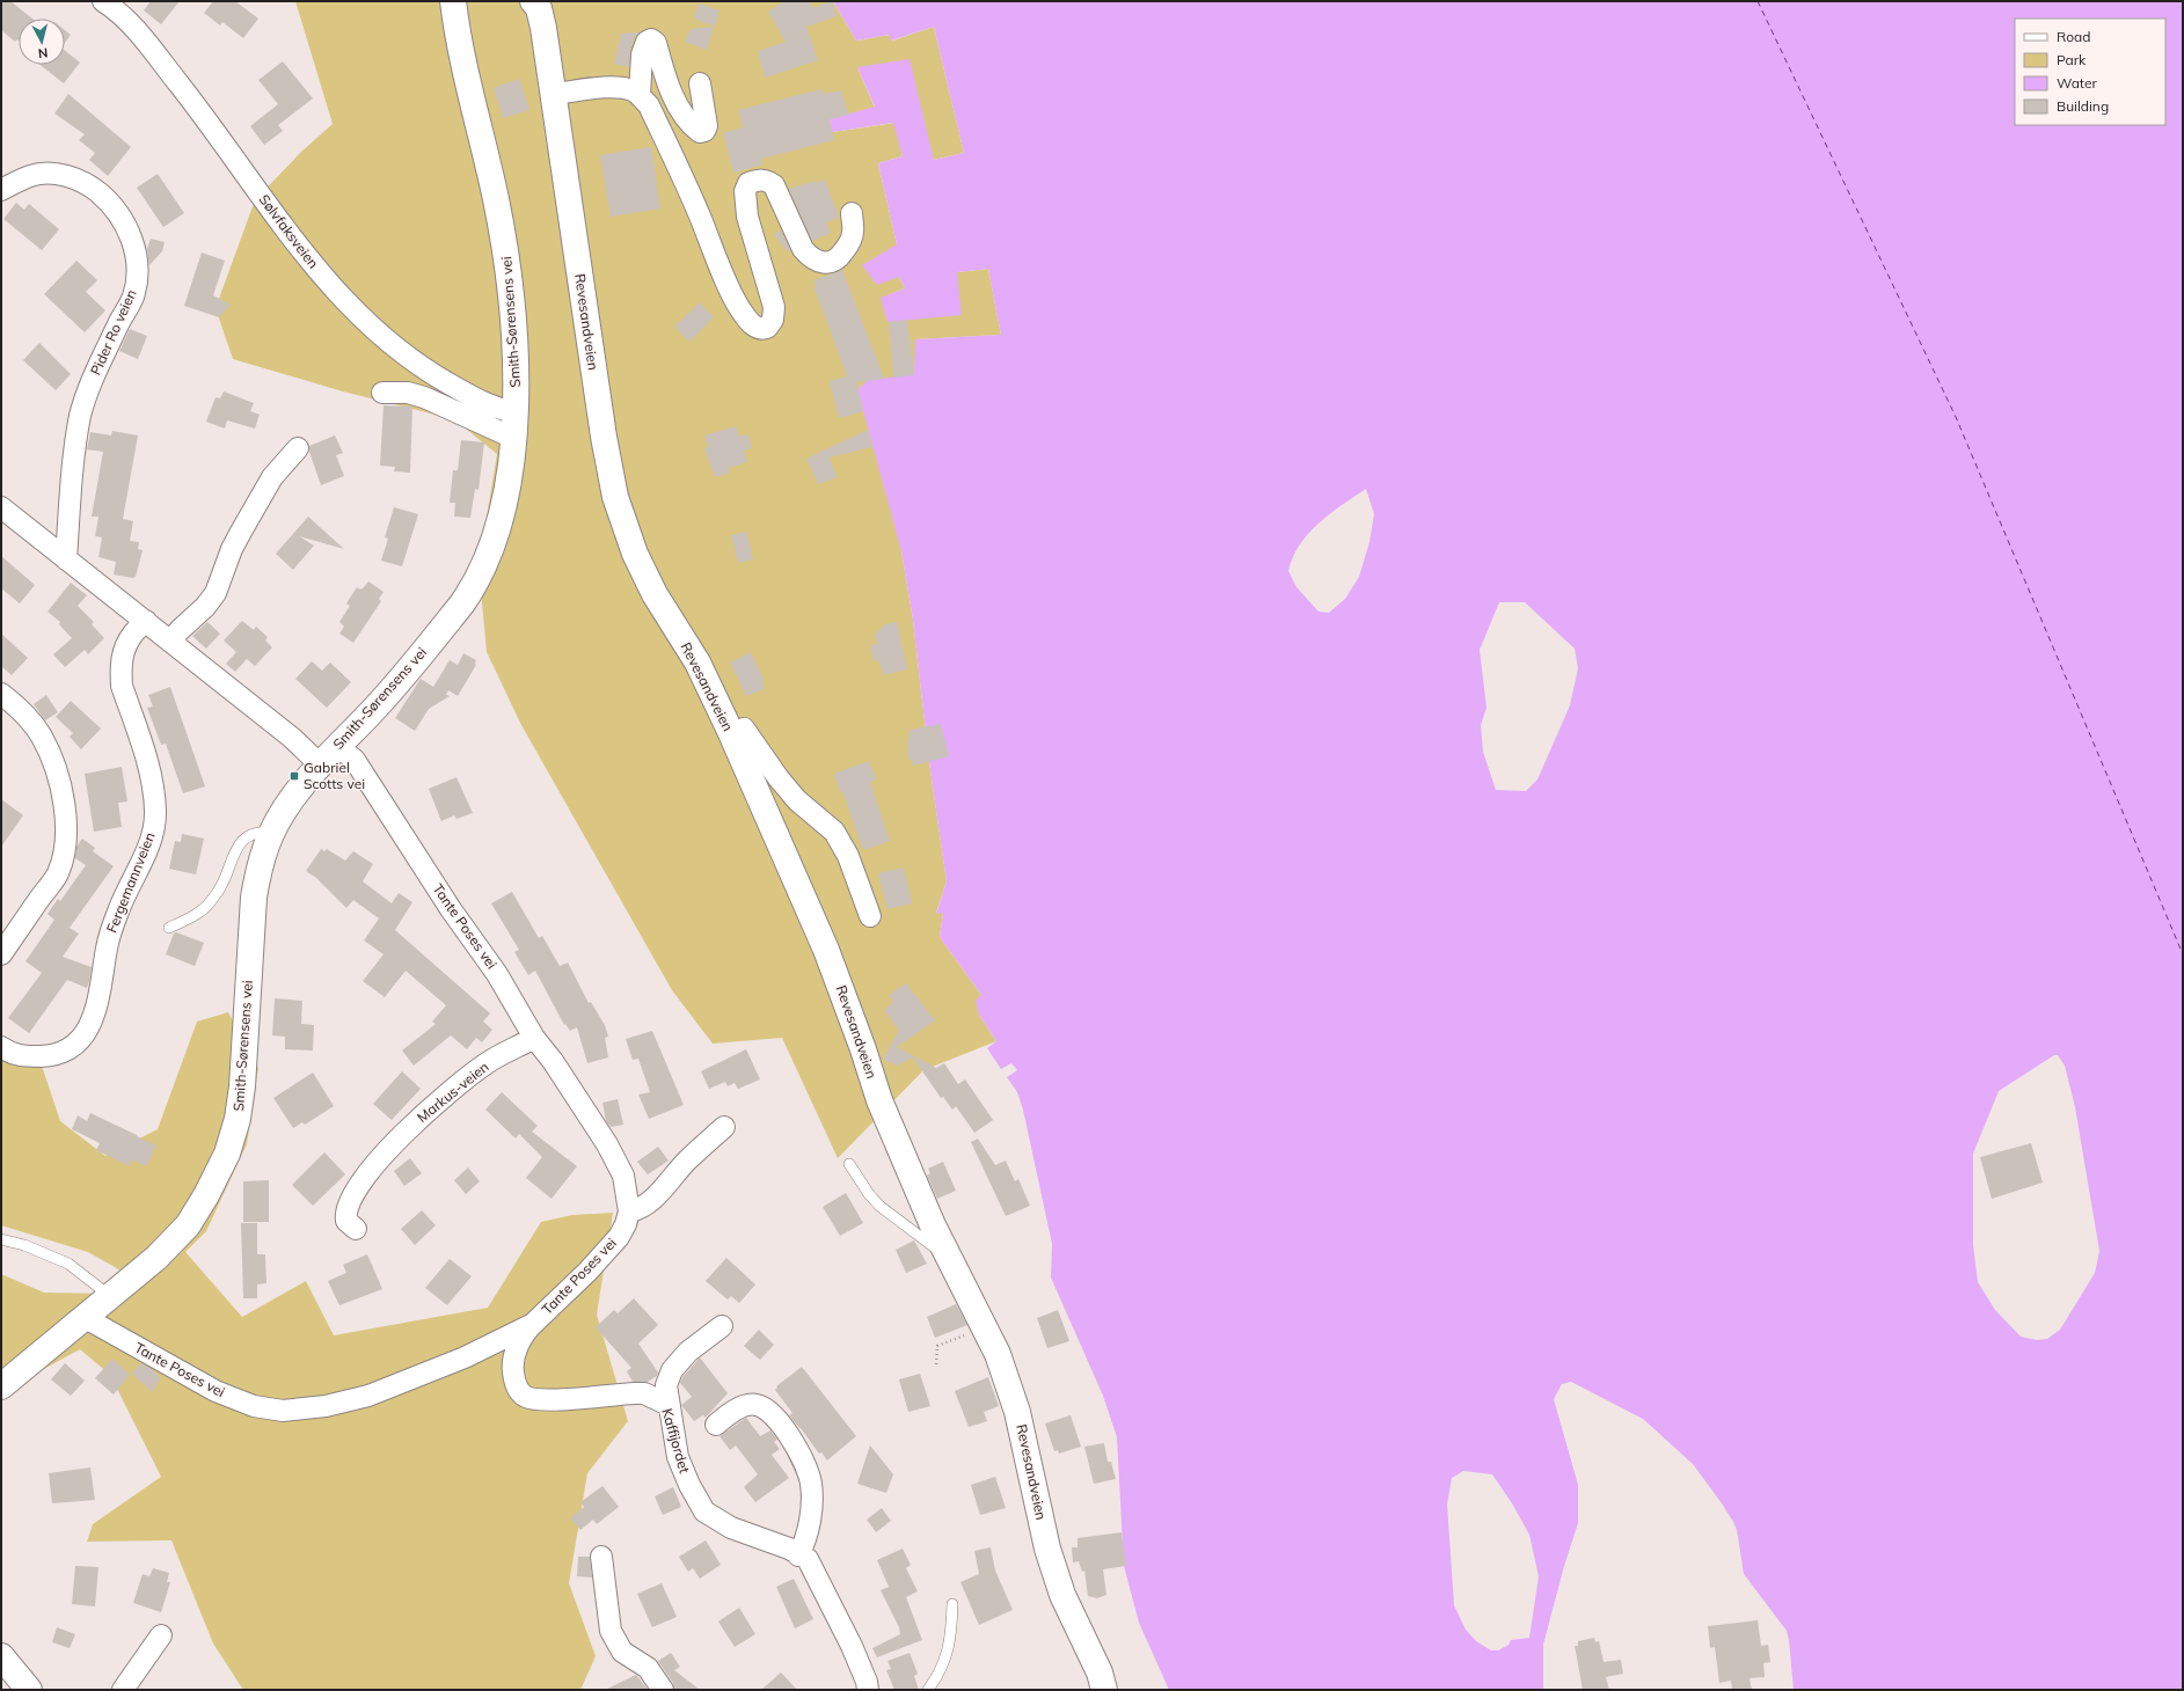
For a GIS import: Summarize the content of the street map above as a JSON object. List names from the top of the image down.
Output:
{
  "streets": {
    "main road": ["Smith-Sørensens vei", "Revesandveien"],
    "street": [
      "Sølvfaksveien",
      "Pider Ro veien",
      "Fergemannveien",
      "Tante Poses vei",
      "Markus-veien",
      "Kaffijordet"
    ]
  },
  "crossings": [
    ["Sølvfaksveien", "Smith-Sørensens vei"],
    ["Smith-Sørensens vei", "Tante Poses vei"],
    ["Tante Poses vei", "Markus-veien"],
    ["Tante Poses vei", "Kaffijordet"]
  ],
  "places": {
    "transit": ["Gabriel Scotts vei"]
  },
  "legend": [
    "Road",
    "Park",
    "Water",
    "Building"
  ],
  "north": "bottom"
}
